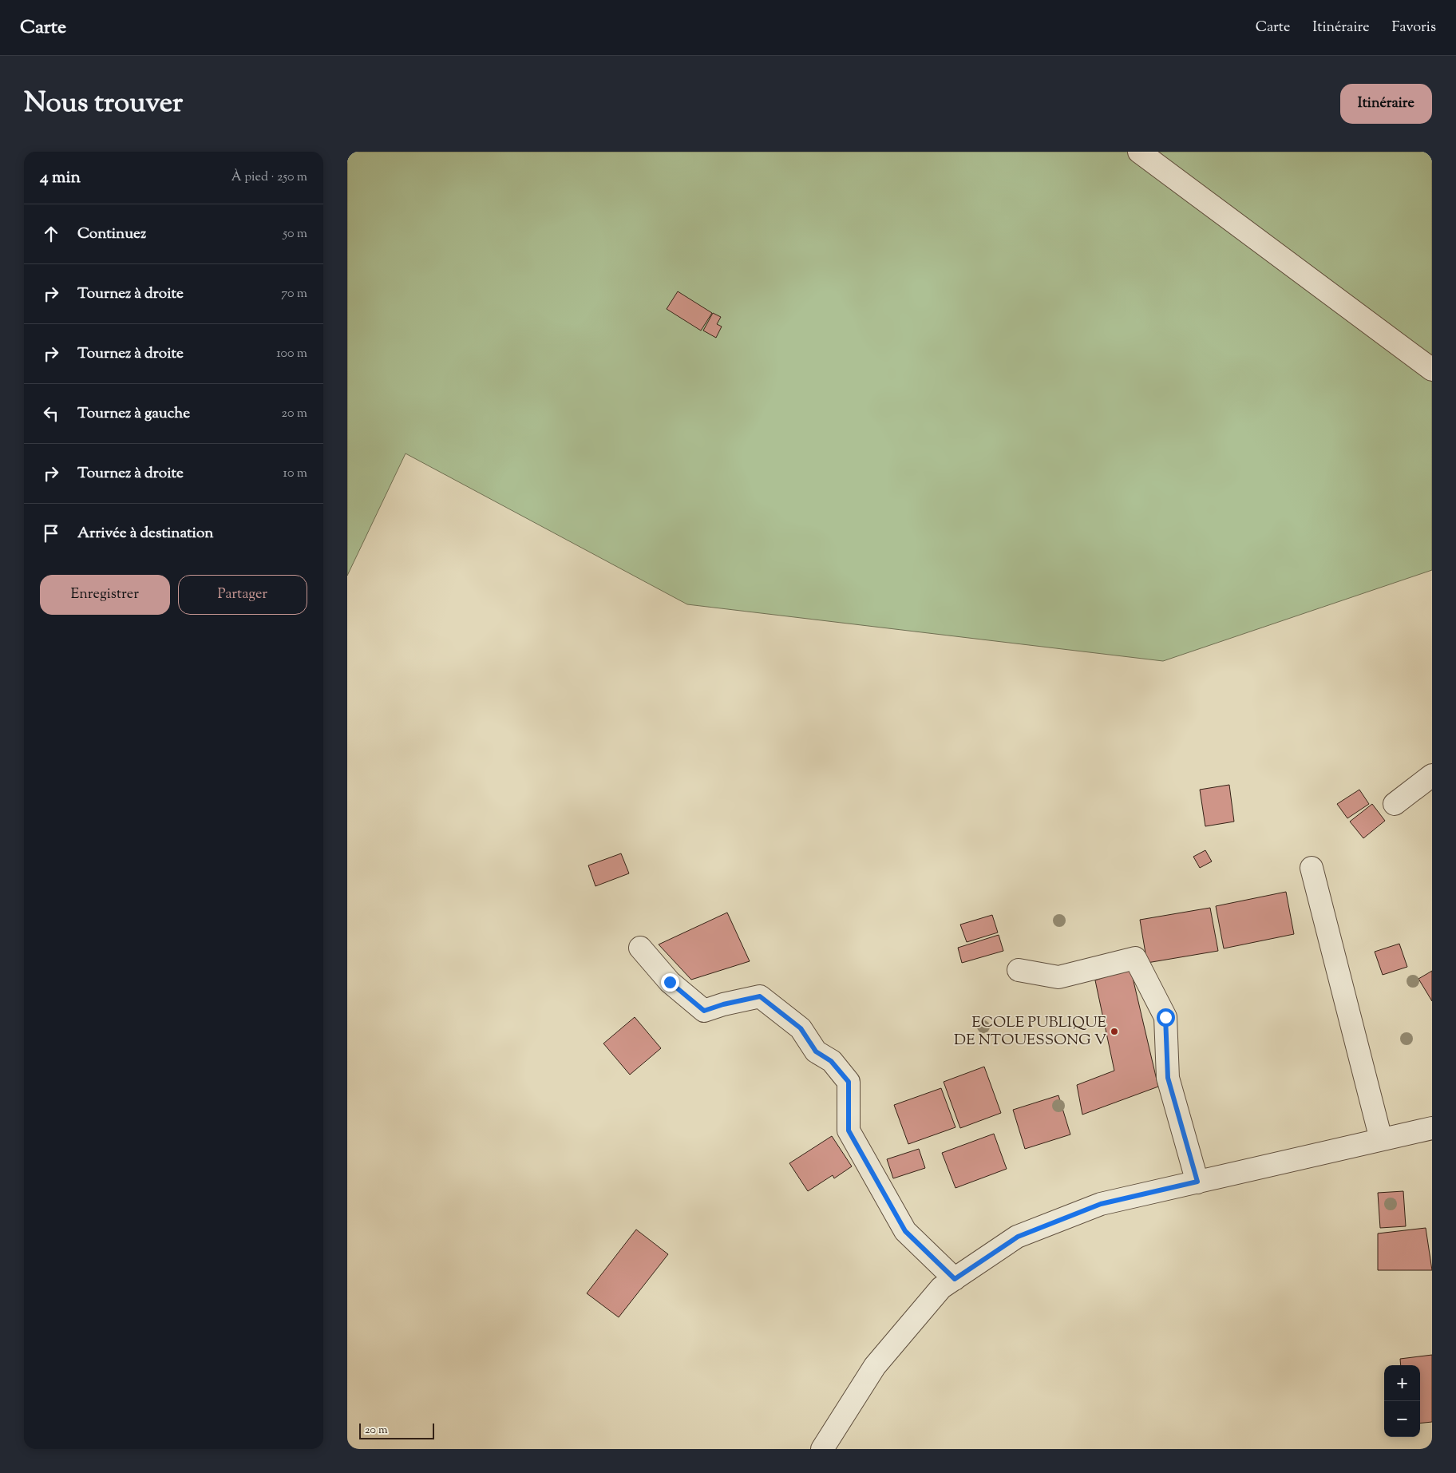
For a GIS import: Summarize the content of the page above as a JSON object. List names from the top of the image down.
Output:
{
  "places": ["ECOLE PUBLIQUE DE NTOUESSONG V"],
  "scale_bar": "20 m",
  "page": {
    "header": "Carte",
    "nav": ["Carte", "Itinéraire", "Favoris"],
    "title": "Nous trouver",
    "buttons": [
      "Itinéraire",
      ["Enregistrer", "Partager"]
    ],
    "heading": ["4 min", "À pied · 250 m"],
    "list": [
      ["Continuez", "50 m"],
      ["Tournez à droite", "70 m"],
      ["Tournez à droite", "100 m"],
      ["Tournez à gauche", "20 m"],
      ["Tournez à droite", "10 m"],
      "Arrivée à destination"
    ],
    "map_buttons": ["+", "−"],
    "scale": "20 m"
  }
}
